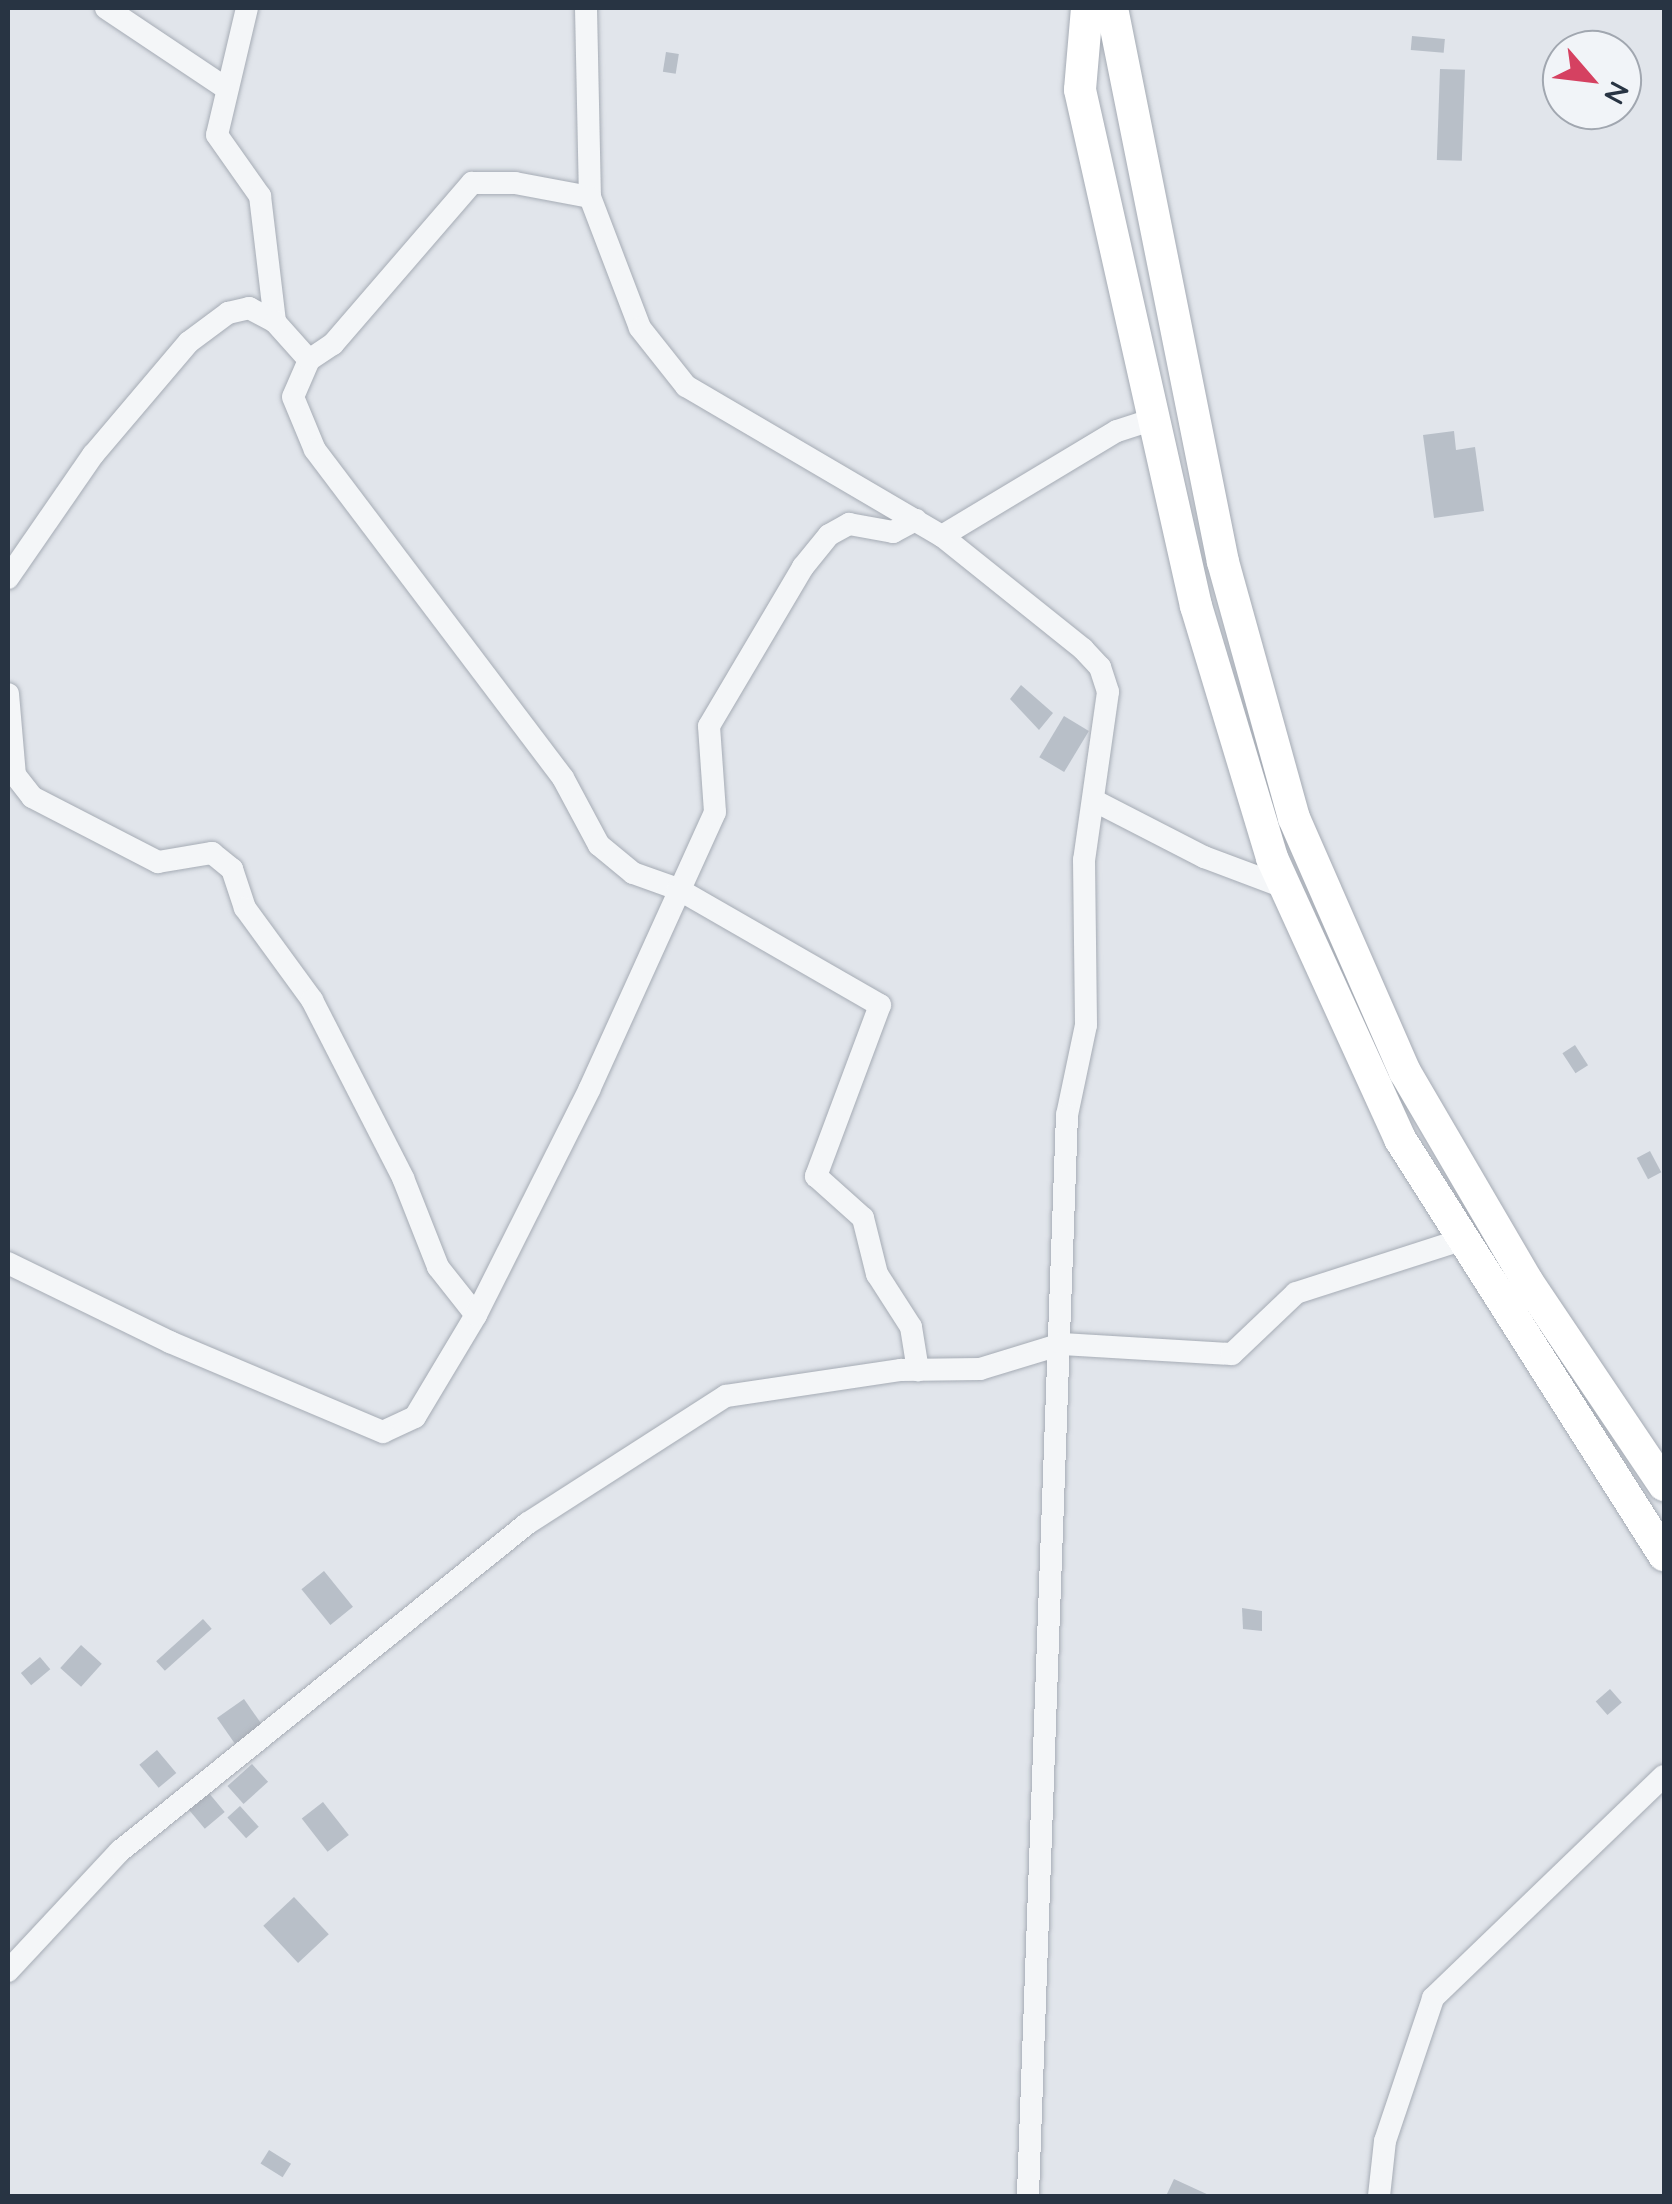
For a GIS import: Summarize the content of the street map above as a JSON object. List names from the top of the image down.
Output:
{
  "north": "bottom right"
}
